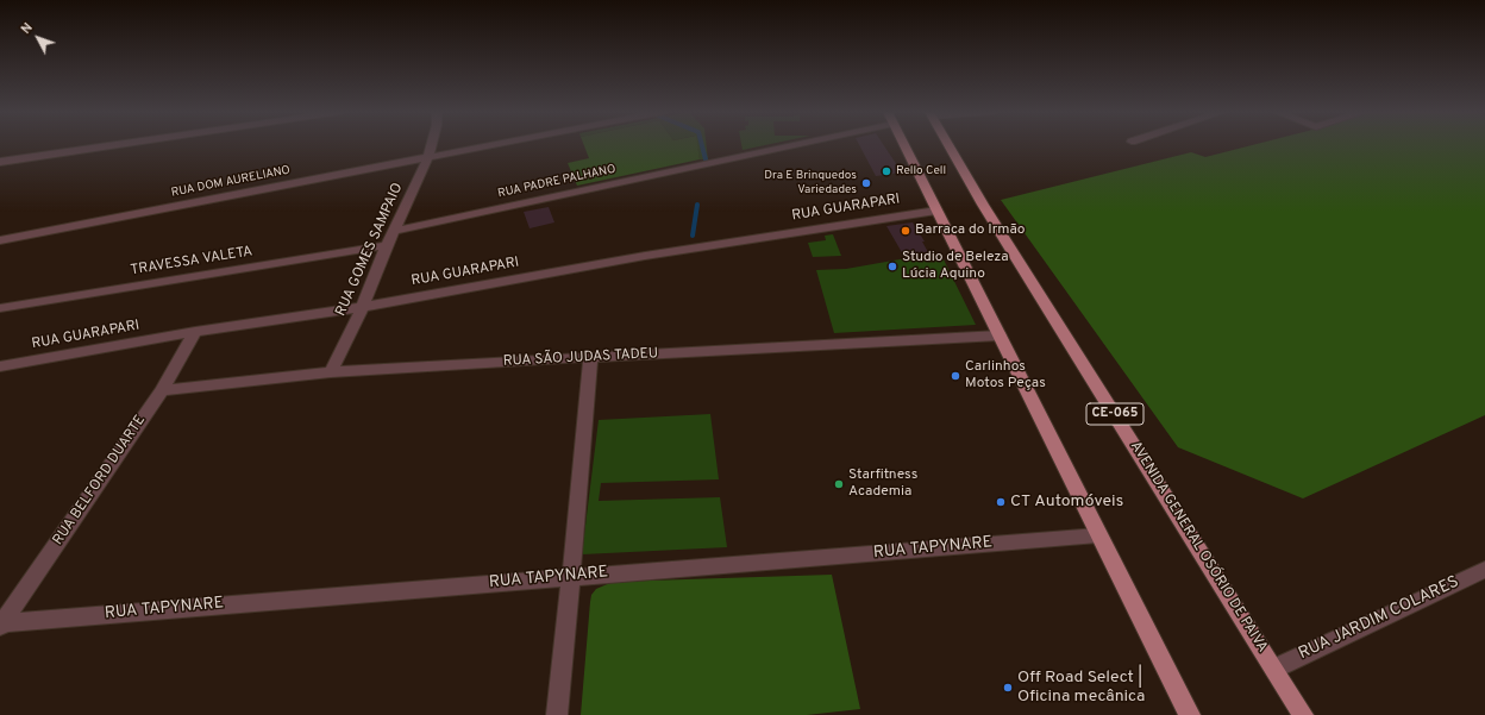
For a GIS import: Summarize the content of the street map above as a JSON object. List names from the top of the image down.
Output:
{
  "streets": {
    "main road": ["CE-065", "AVENIDA GENERAL OSÓRIO DE PAIVA"],
    "street": [
      "RUA DOM AURELIANO",
      "RUA PADRE PALHANO",
      "RUA GUARAPARI",
      "RUA GOMES SAMPAIO",
      "TRAVESSA VALETA",
      "RUA SÃO JUDAS TADEU",
      "RUA BELFORD DUARTE",
      "RUA TAPYNARE",
      "RUA JARDIM COLARES"
    ]
  },
  "crossings": [
    ["RUA DOM AURELIANO", "RUA GOMES SAMPAIO"],
    ["RUA PADRE PALHANO", "RUA GOMES SAMPAIO"],
    ["RUA GUARAPARI", "RUA GOMES SAMPAIO"],
    ["RUA GUARAPARI", "RUA BELFORD DUARTE"],
    ["RUA GOMES SAMPAIO", "TRAVESSA VALETA"],
    ["RUA GOMES SAMPAIO", "RUA SÃO JUDAS TADEU"],
    ["RUA SÃO JUDAS TADEU", "RUA BELFORD DUARTE"],
    ["RUA BELFORD DUARTE", "RUA TAPYNARE"],
    ["AVENIDA GENERAL OSÓRIO DE PAIVA", "RUA JARDIM COLARES"]
  ],
  "places": [
    "Rello Cell",
    "Dra E Brinquedos Variedades",
    "Barraca do Irmão",
    "Studio de Beleza Lúcia Aquino",
    "Carlinhos Motos Peças",
    "Starfitness Academia",
    "CT Automóveis",
    "Off Road Select | Oficina mecânica"
  ],
  "north": "top left"
}
